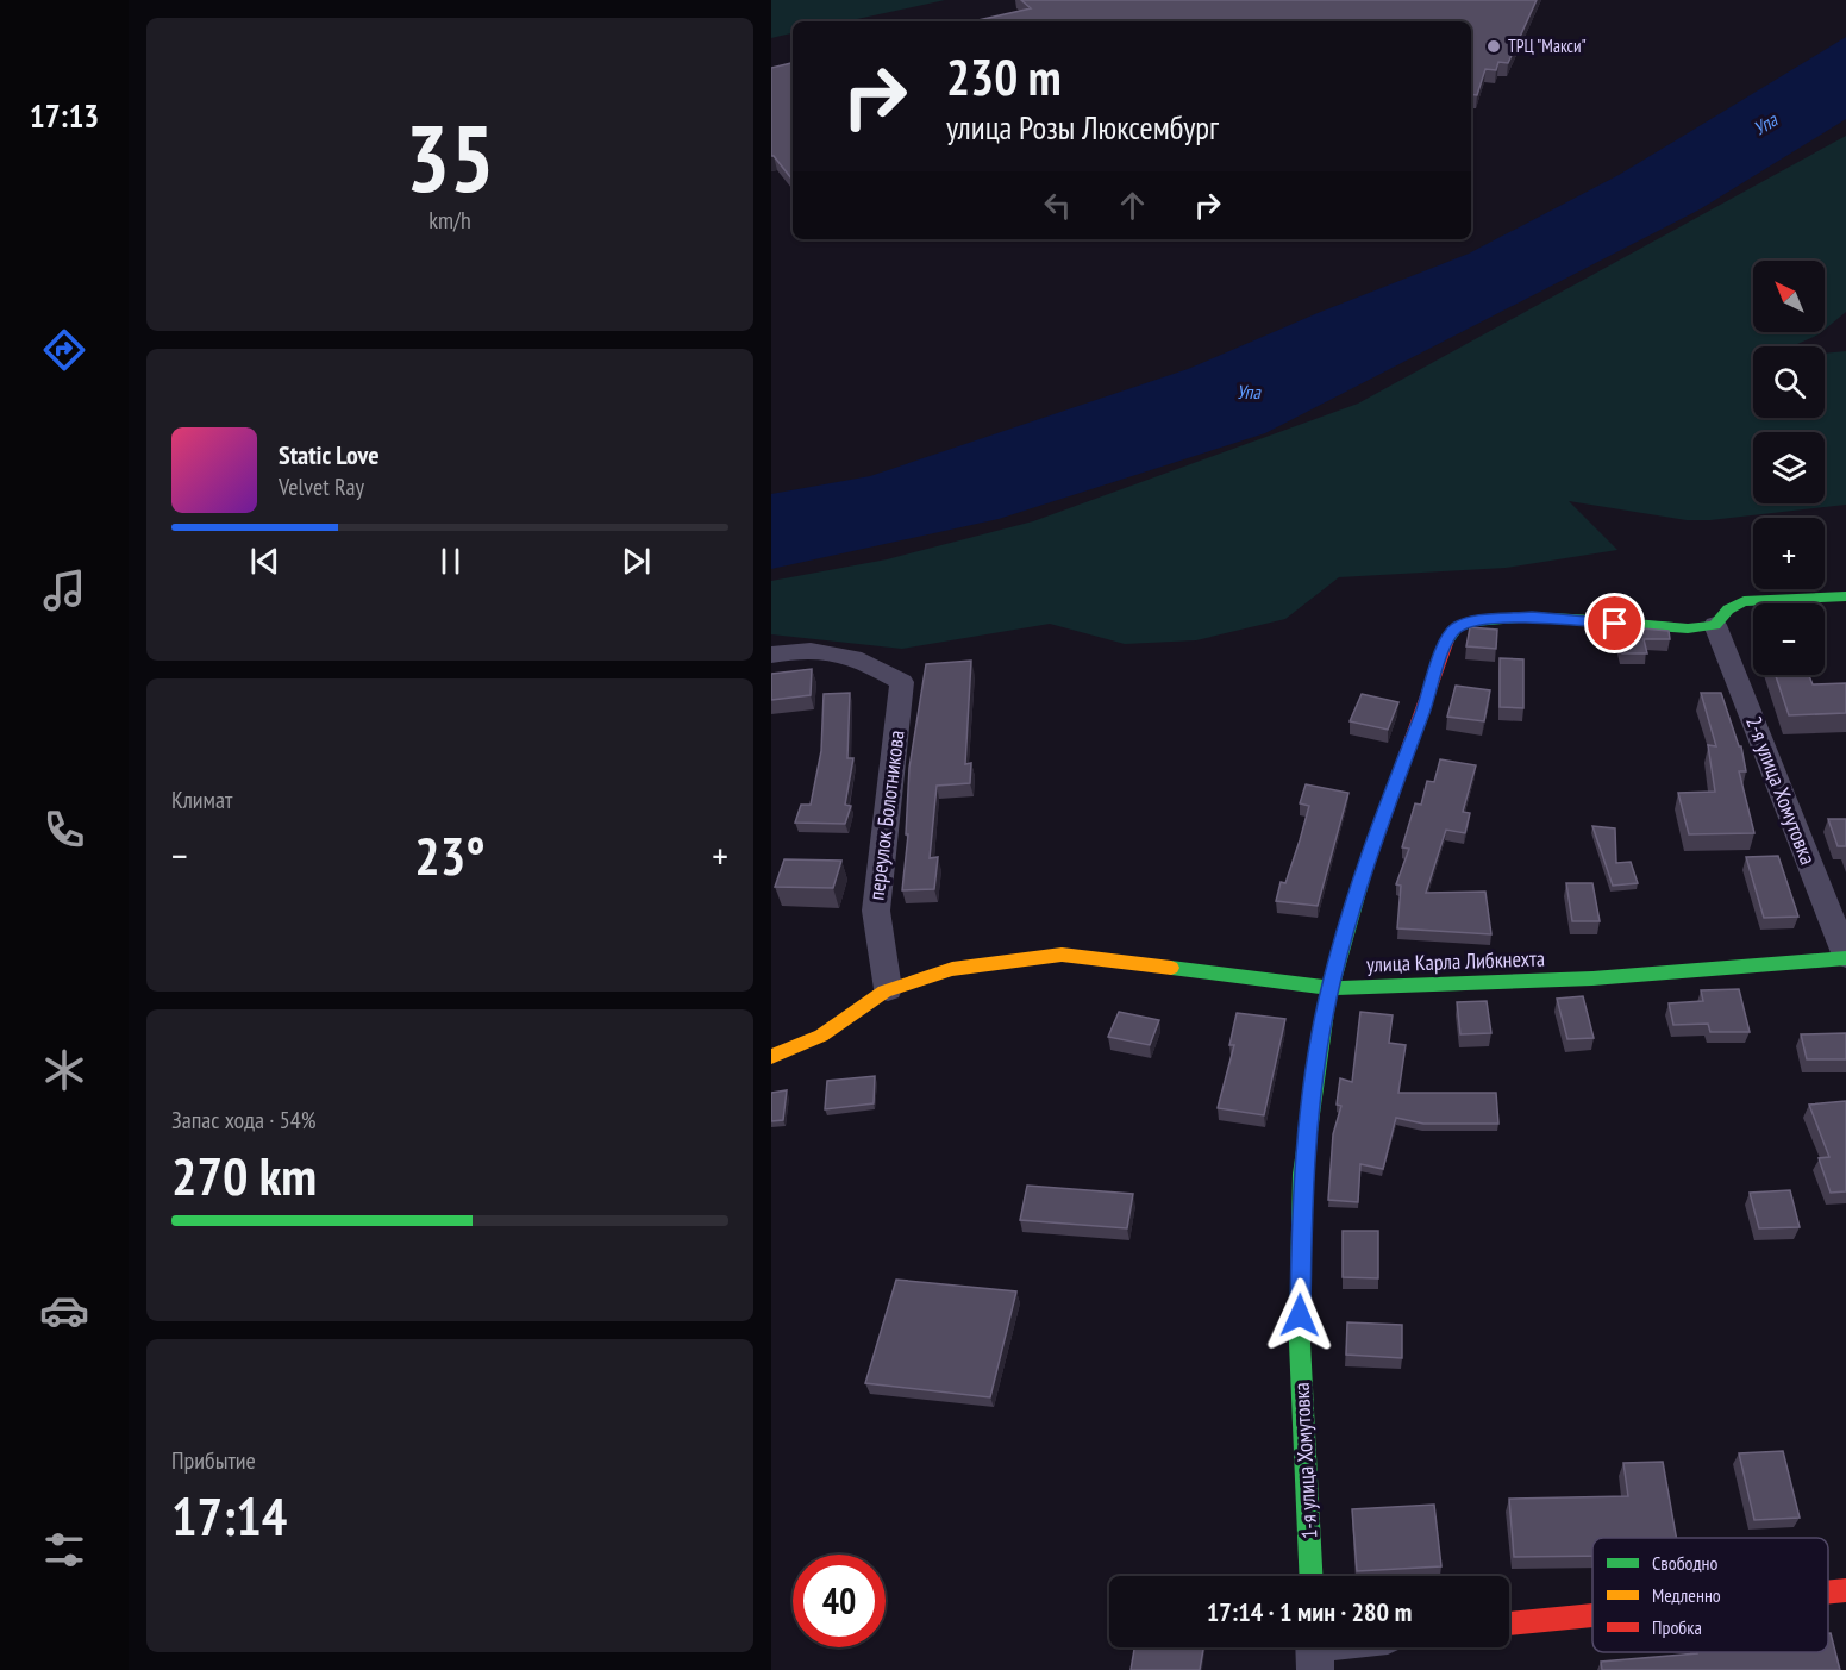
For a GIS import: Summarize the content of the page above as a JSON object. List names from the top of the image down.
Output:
{
  "streets": {
    "street": [
      "2-я улица Хомутовка",
      "переулок Болотникова",
      "улица Карла Либкнехта",
      "1-я улица Хомутовка"
    ]
  },
  "crossings": [
    ["2-я улица Хомутовка", "улица Карла Либкнехта"],
    ["2-я улица Хомутовка", "1-я улица Хомутовка"],
    ["переулок Болотникова", "улица Карла Либкнехта"],
    ["улица Карла Либкнехта", "1-я улица Хомутовка"]
  ],
  "water": ["Упа"],
  "places": ["ТРЦ \"Макси\""],
  "legend": ["Свободно", "Медленно", "Пробка"],
  "north": "top left",
  "page": {
    "tabs": "17:13",
    "tile": [
      ["35", "km/h"],
      "Климат",
      ["Запас хода · 54%", "270 km"],
      ["Прибытие", "17:14"]
    ],
    "turn": ["230 m", "улица Розы Люксембург"],
    "map_buttons": ["+", "−"],
    "song": ["Static Love", "Velvet Ray"],
    "heat": ["−", "23°", "+"],
    "limit": "40",
    "trip": "17:14 · 1 мин · 280 m"
  }
}
